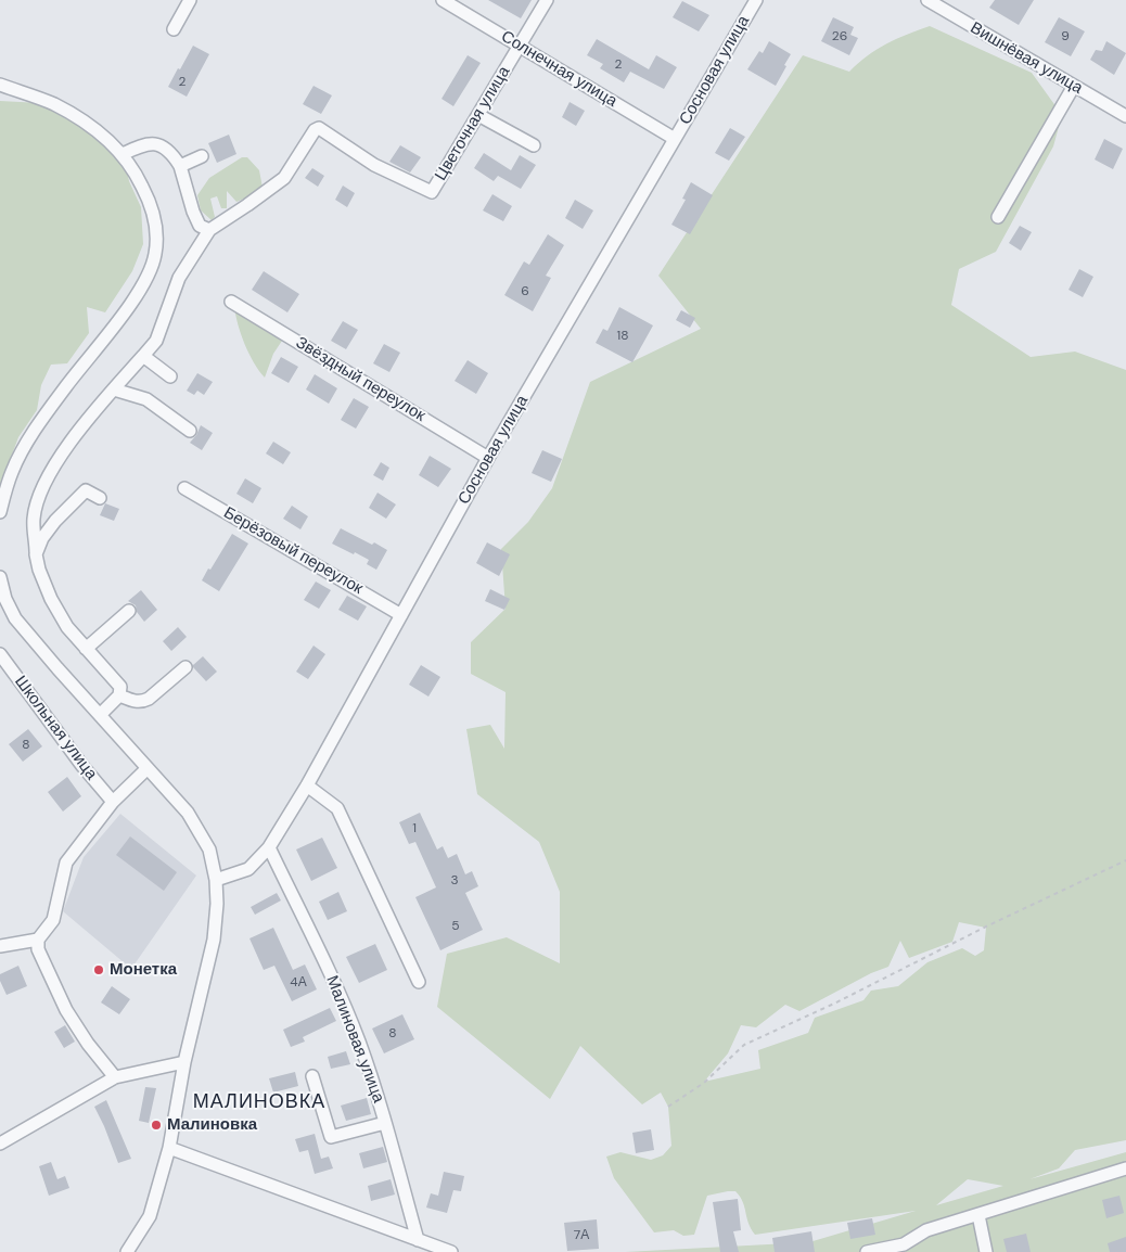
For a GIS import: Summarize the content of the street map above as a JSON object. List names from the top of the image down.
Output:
{
  "streets": {
    "street": [
      "Вишнёвая улица",
      "Солнечная улица",
      "Сосновая улица",
      "Цветочная улица",
      "Звёздный переулок",
      "Берёзовый переулок",
      "Школьная улица",
      "Малиновая улица"
    ]
  },
  "crossings": [
    ["Солнечная улица", "Сосновая улица"],
    ["Солнечная улица", "Цветочная улица"],
    ["Сосновая улица", "Звёздный переулок"],
    ["Сосновая улица", "Берёзовый переулок"],
    ["Сосновая улица", "Малиновая улица"]
  ],
  "districts": ["МАЛИНОВКА"],
  "places": ["Монетка", "Малиновка"],
  "house_numbers": [
    "26",
    "9",
    "2",
    "2",
    "6",
    "18",
    "8",
    "1",
    "3",
    "5",
    "4А",
    "8",
    "7А"
  ]
}
